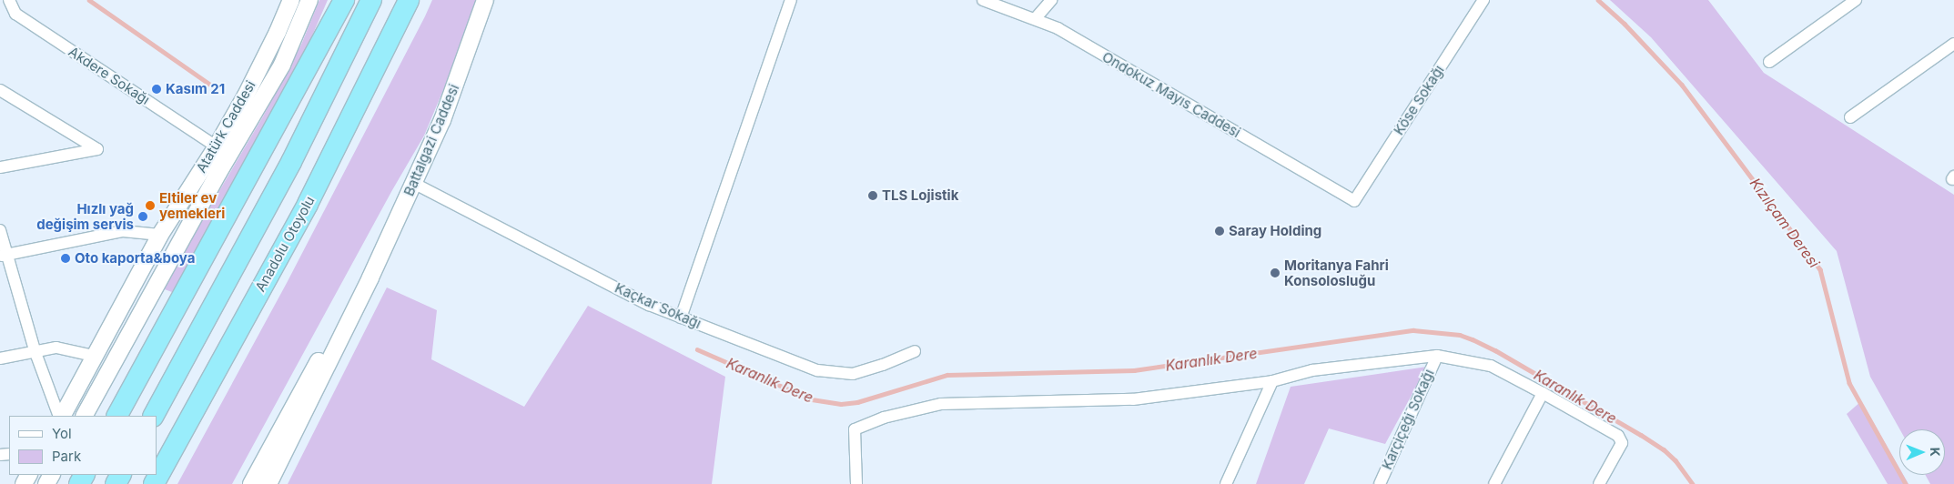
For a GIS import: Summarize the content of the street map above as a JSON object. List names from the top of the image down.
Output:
{
  "streets": {
    "highway": ["Anadolu Otoyolu"],
    "main road": ["Atatürk Caddesi", "Battalgazi Caddesi"],
    "street": [
      "Akdere Sokağı",
      "Ondokuz Mayıs Caddesi",
      "Köse Sokağı",
      "Kaçkar Sokağı",
      "Karçiçeği Sokağı"
    ]
  },
  "crossings": [
    ["Akdere Sokağı", "Atatürk Caddesi"],
    ["Ondokuz Mayıs Caddesi", "Köse Sokağı"],
    ["Battalgazi Caddesi", "Kaçkar Sokağı"]
  ],
  "water": ["Kızılçam Deresi", "Karanlık Dere"],
  "places": [
    "Kasım 21",
    "TLS Lojistik",
    "Eltiler ev yemekleri",
    "Hızlı yağ değişim servis",
    "Saray Holding",
    "Oto kaporta&boya",
    "Moritanya Fahri Konsolosluğu"
  ],
  "legend": ["Yol", "Park"],
  "north": "right"
}
